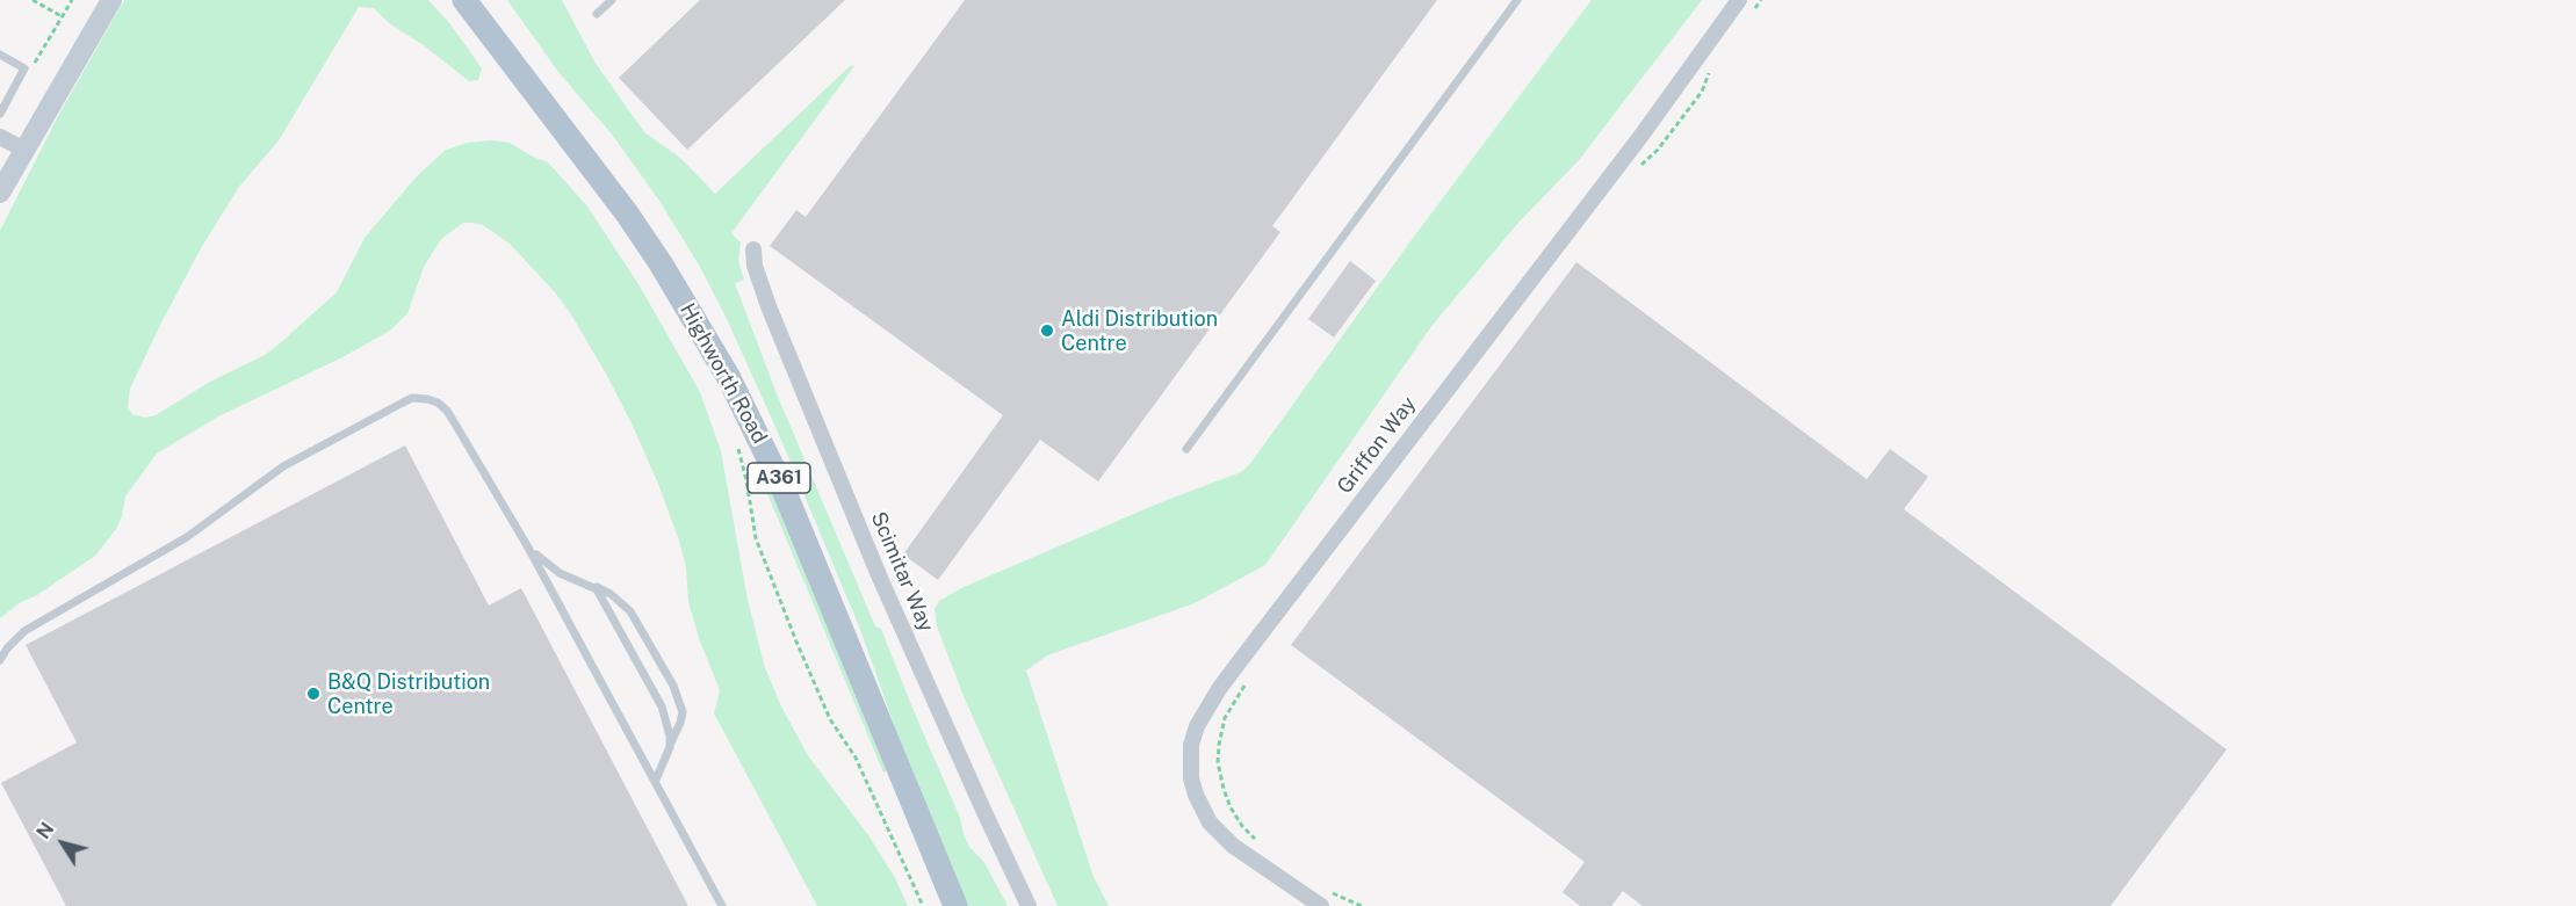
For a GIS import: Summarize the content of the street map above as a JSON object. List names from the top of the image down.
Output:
{
  "streets": {
    "main road": ["Highworth Road", "A361"],
    "street": ["Griffon Way", "Scimitar Way"]
  },
  "places": ["Aldi Distribution Centre", "B&Q Distribution Centre"],
  "north": "top left"
}
